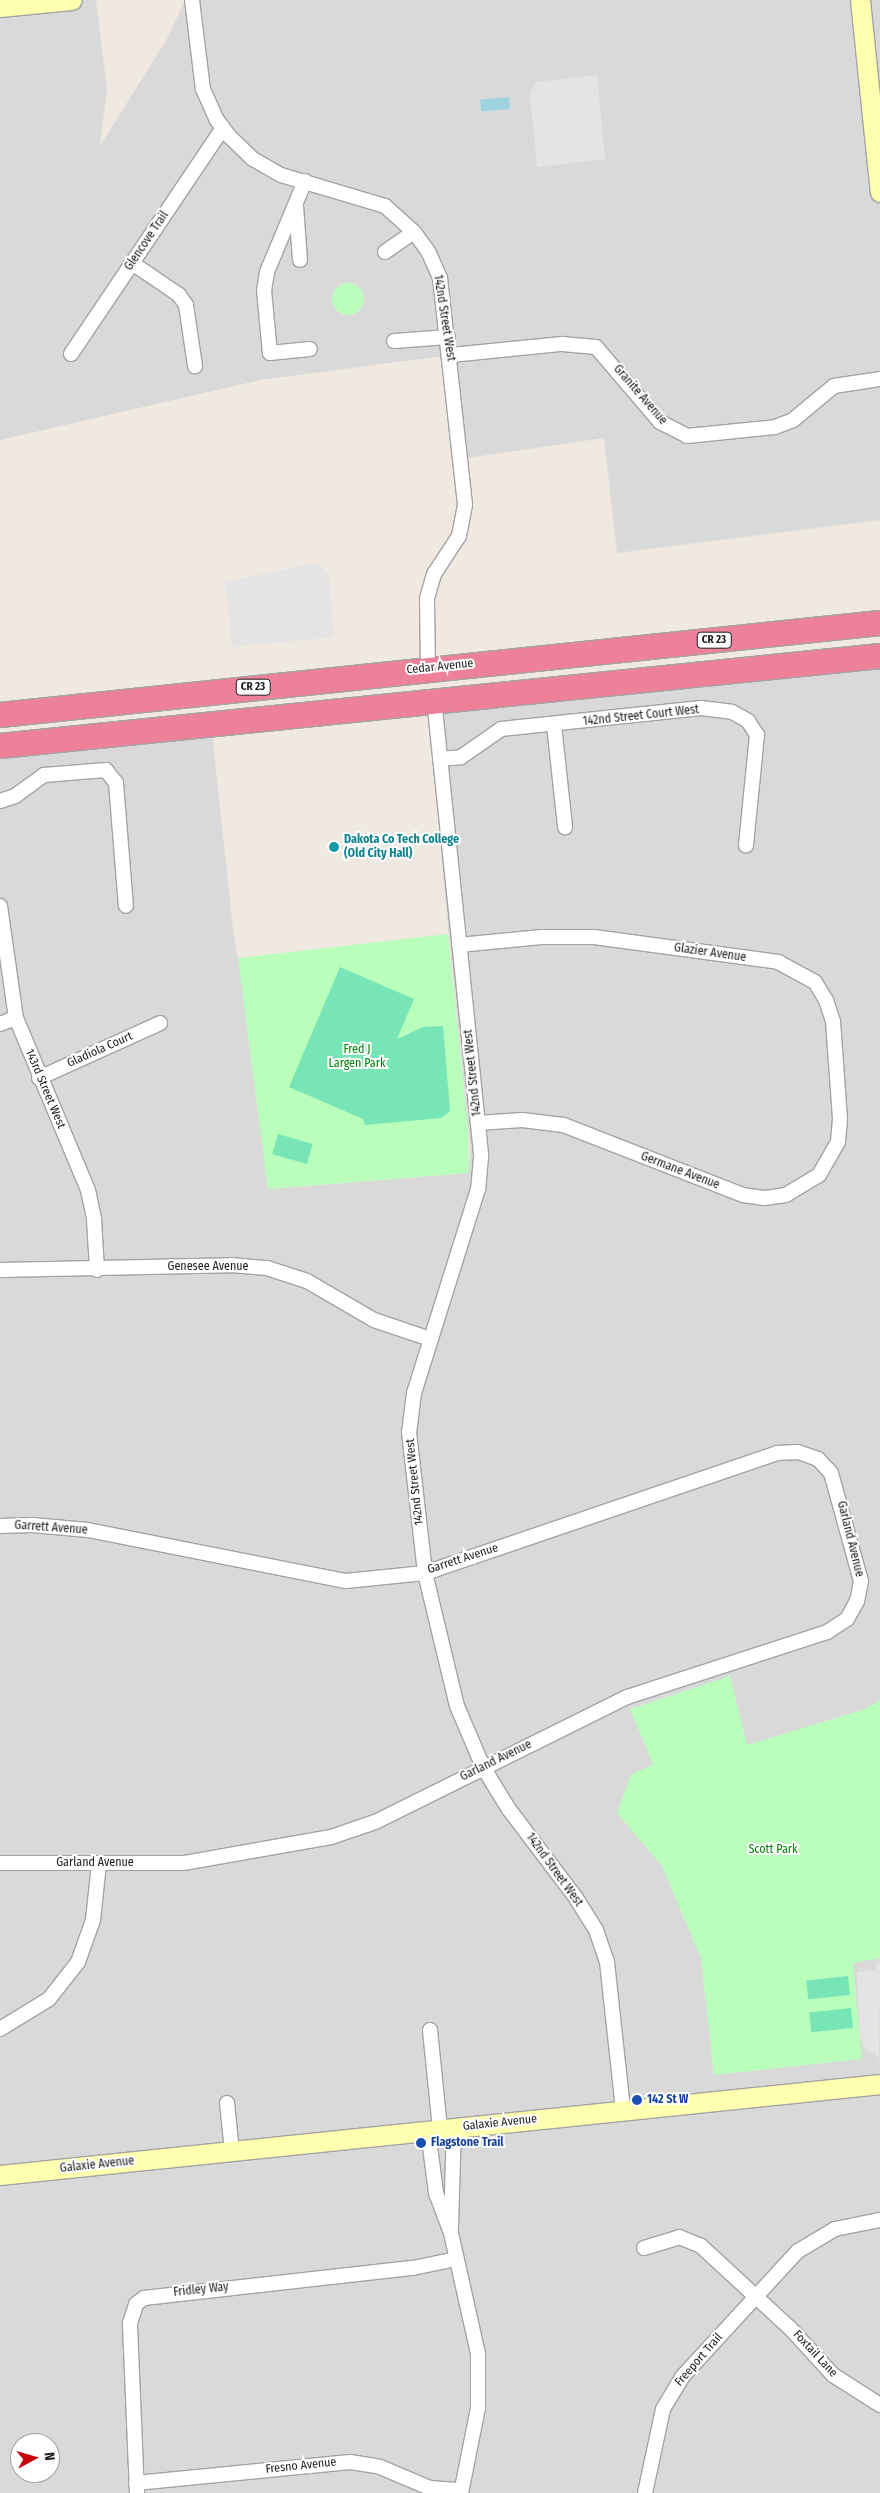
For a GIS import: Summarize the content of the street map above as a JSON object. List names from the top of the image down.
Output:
{
  "streets": {
    "highway": ["CR 23", "Cedar Avenue"],
    "street": [
      "Glencove Trail",
      "142nd Street West",
      "Granite Avenue",
      "142nd Street Court West",
      "Glazier Avenue",
      "Gladiola Court",
      "143rd Street West",
      "Germane Avenue",
      "Genesee Avenue",
      "Garrett Avenue",
      "Garland Avenue",
      "Galaxie Avenue",
      "Fridley Way",
      "Foxtail Lane",
      "Freeport Trail",
      "Fresno Avenue"
    ]
  },
  "crossings": [
    ["Glencove Trail", "142nd Street West"],
    ["142nd Street West", "Granite Avenue"],
    ["142nd Street West", "Cedar Avenue"],
    ["142nd Street West", "142nd Street Court West"],
    ["142nd Street West", "Glazier Avenue"],
    ["142nd Street West", "Germane Avenue"],
    ["142nd Street West", "Genesee Avenue"],
    ["142nd Street West", "Garrett Avenue"],
    ["142nd Street West", "Garland Avenue"],
    ["142nd Street West", "Galaxie Avenue"],
    ["Glazier Avenue", "Germane Avenue"],
    ["Gladiola Court", "143rd Street West"],
    ["143rd Street West", "Genesee Avenue"],
    ["Garrett Avenue", "Garland Avenue"],
    ["Fridley Way", "Fresno Avenue"],
    ["Foxtail Lane", "Freeport Trail"]
  ],
  "parks": ["Fred J Largen Park", "Scott Park"],
  "places": ["Dakota Co Tech College (Old City Hall)", "142 St W", "Flagstone Trail"],
  "north": "right"
}
